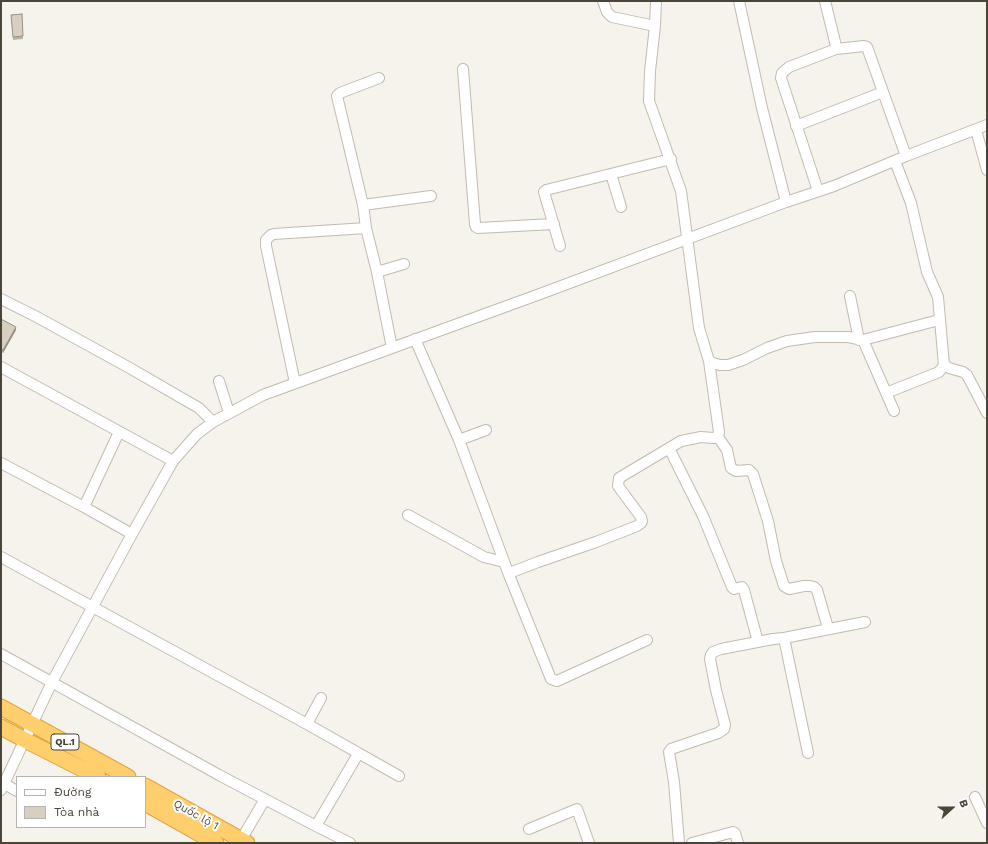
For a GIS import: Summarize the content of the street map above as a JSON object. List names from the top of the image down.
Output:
{
  "streets": {
    "highway": ["QL.1", "Quốc lộ 1"]
  },
  "legend": ["Đường", "Tòa nhà"],
  "north": "right"
}
